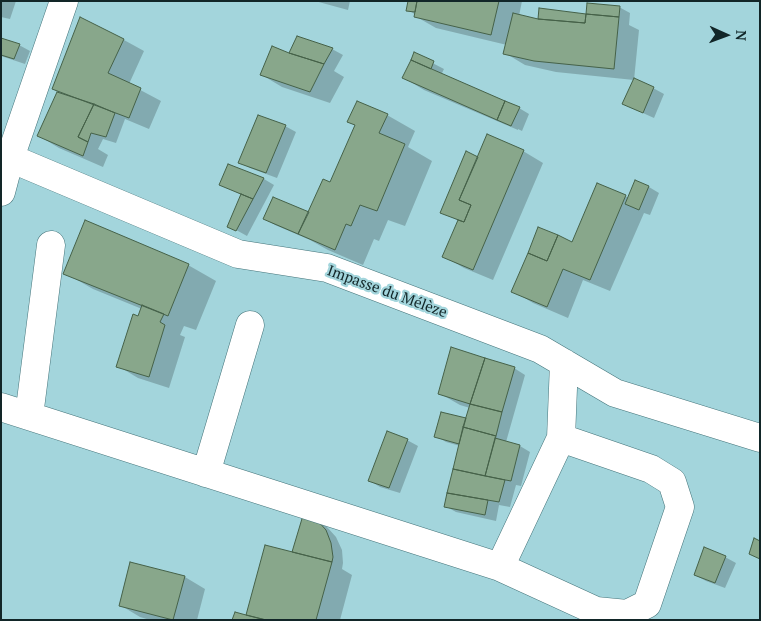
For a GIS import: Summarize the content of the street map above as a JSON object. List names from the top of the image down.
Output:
{
  "streets": {
    "street": ["Impasse du Mélèze"]
  },
  "north": "right"
}
